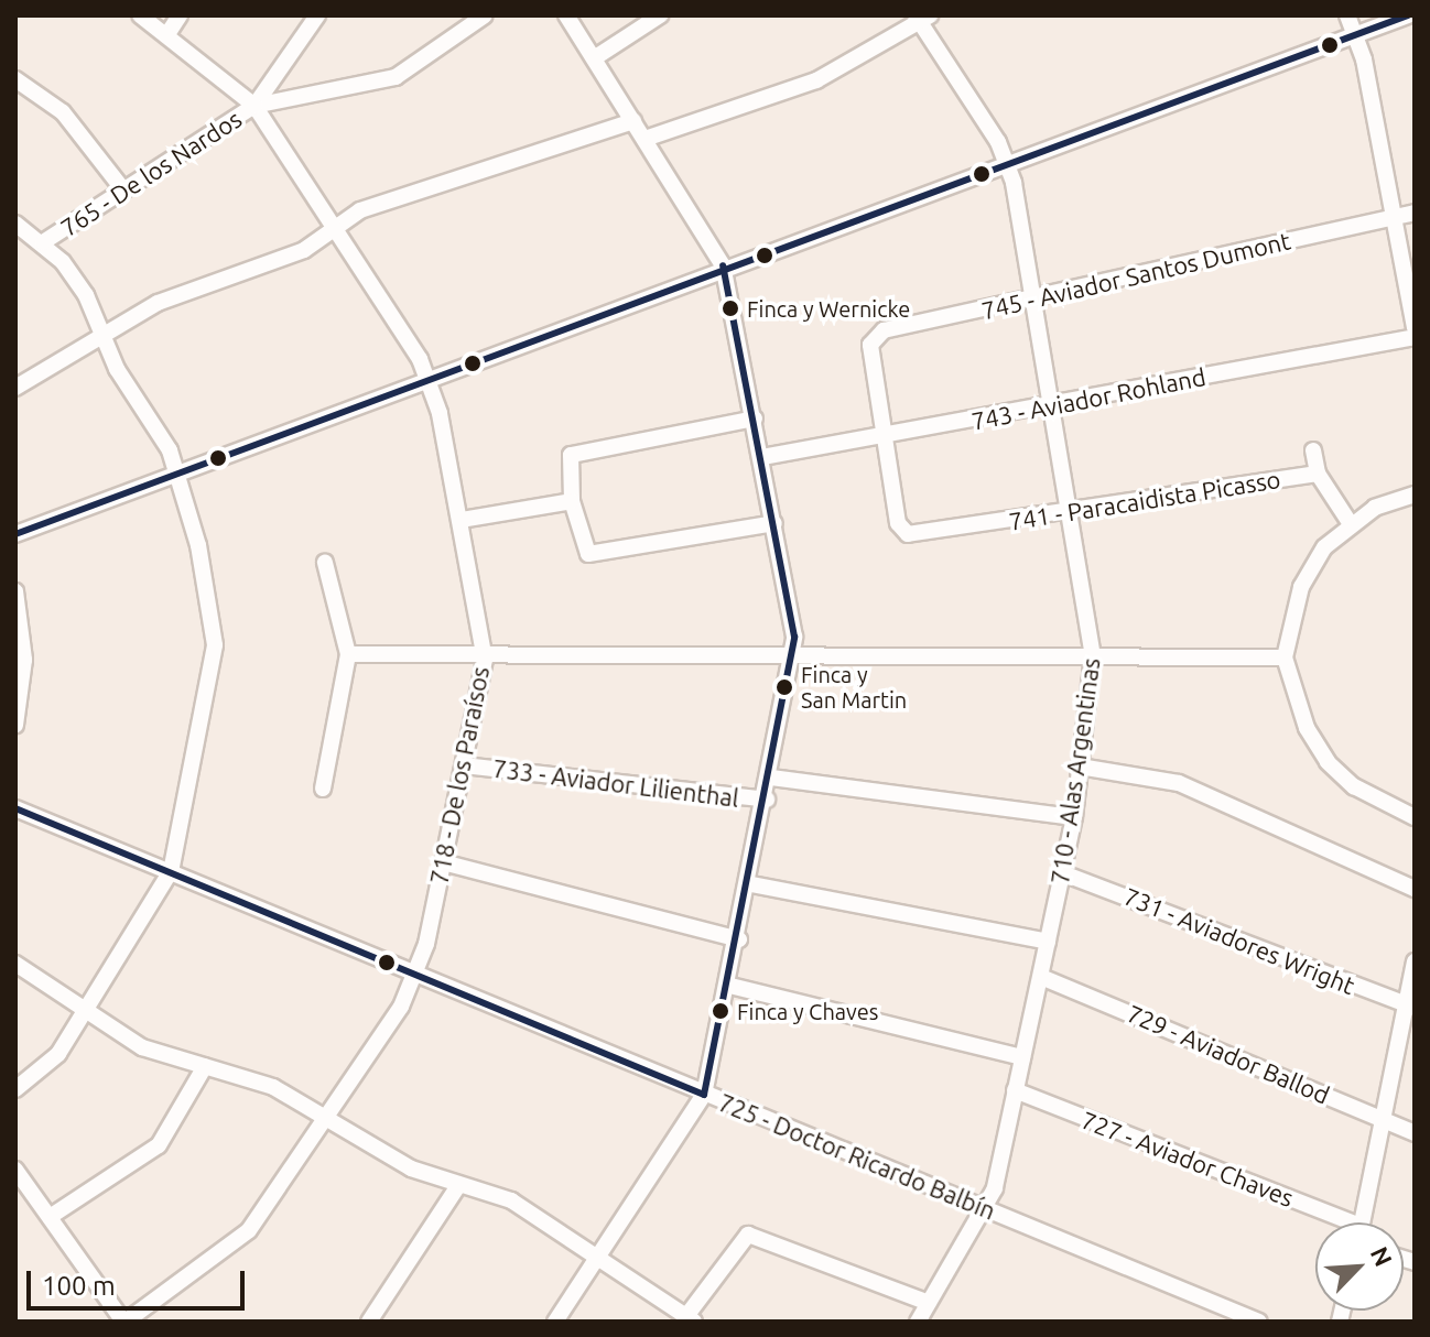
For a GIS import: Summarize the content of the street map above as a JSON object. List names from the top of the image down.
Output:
{
  "streets": {
    "street": [
      "765 - De los Nardos",
      "745 - Aviador Santos Dumont",
      "743 - Aviador Rohland",
      "741 - Paracaidista Picasso",
      "710 - Alas Argentinas",
      "718 - De los Paraísos",
      "733 - Aviador Lilienthal",
      "731 - Aviadores Wright",
      "729 - Aviador Ballod",
      "725 - Doctor Ricardo Balbín",
      "727 - Aviador Chaves"
    ]
  },
  "crossings": [
    ["765 - De los Nardos", "718 - De los Paraísos"],
    ["745 - Aviador Santos Dumont", "743 - Aviador Rohland"],
    ["745 - Aviador Santos Dumont", "741 - Paracaidista Picasso"],
    ["745 - Aviador Santos Dumont", "710 - Alas Argentinas"],
    ["743 - Aviador Rohland", "741 - Paracaidista Picasso"],
    ["743 - Aviador Rohland", "710 - Alas Argentinas"],
    ["741 - Paracaidista Picasso", "710 - Alas Argentinas"],
    ["710 - Alas Argentinas", "733 - Aviador Lilienthal"],
    ["710 - Alas Argentinas", "731 - Aviadores Wright"],
    ["710 - Alas Argentinas", "729 - Aviador Ballod"],
    ["710 - Alas Argentinas", "725 - Doctor Ricardo Balbín"],
    ["710 - Alas Argentinas", "727 - Aviador Chaves"],
    ["718 - De los Paraísos", "733 - Aviador Lilienthal"],
    ["718 - De los Paraísos", "725 - Doctor Ricardo Balbín"]
  ],
  "places": ["Finca y Wernicke", "Finca y San Martin", "Finca y Chaves"],
  "scale_bar": "100 m",
  "north": "top right"
}
